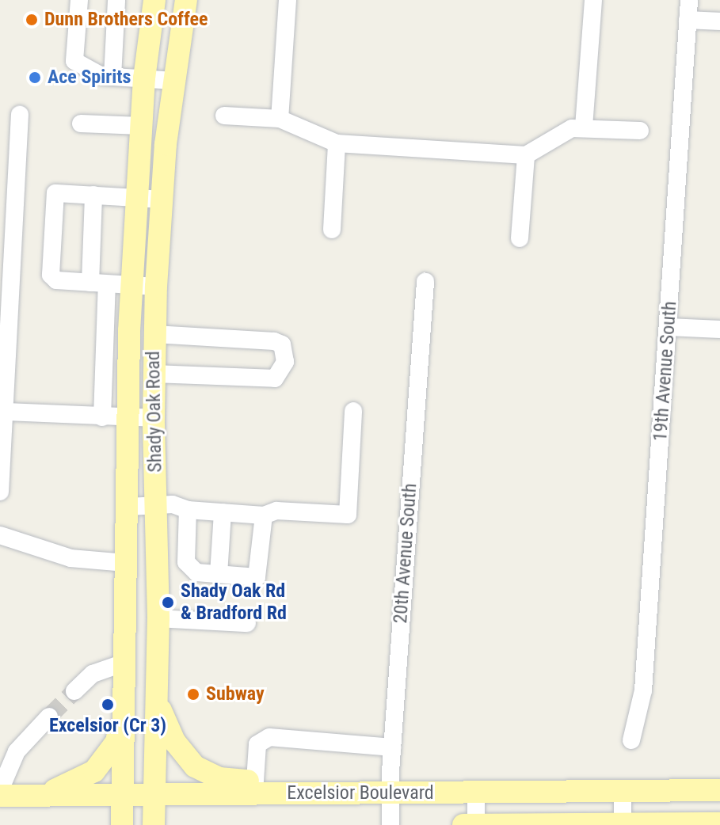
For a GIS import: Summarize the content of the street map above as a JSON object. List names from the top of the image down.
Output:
{
  "streets": {
    "main road": ["Shady Oak Road", "Excelsior Boulevard"],
    "street": ["19th Avenue South", "20th Avenue South"]
  },
  "crossings": [
    ["20th Avenue South", "Excelsior Boulevard"]
  ],
  "places": [
    "Dunn Brothers Coffee",
    "Ace Spirits",
    "Shady Oak Rd & Bradford Rd",
    "Subway",
    "Excelsior (Cr 3)"
  ]
}
